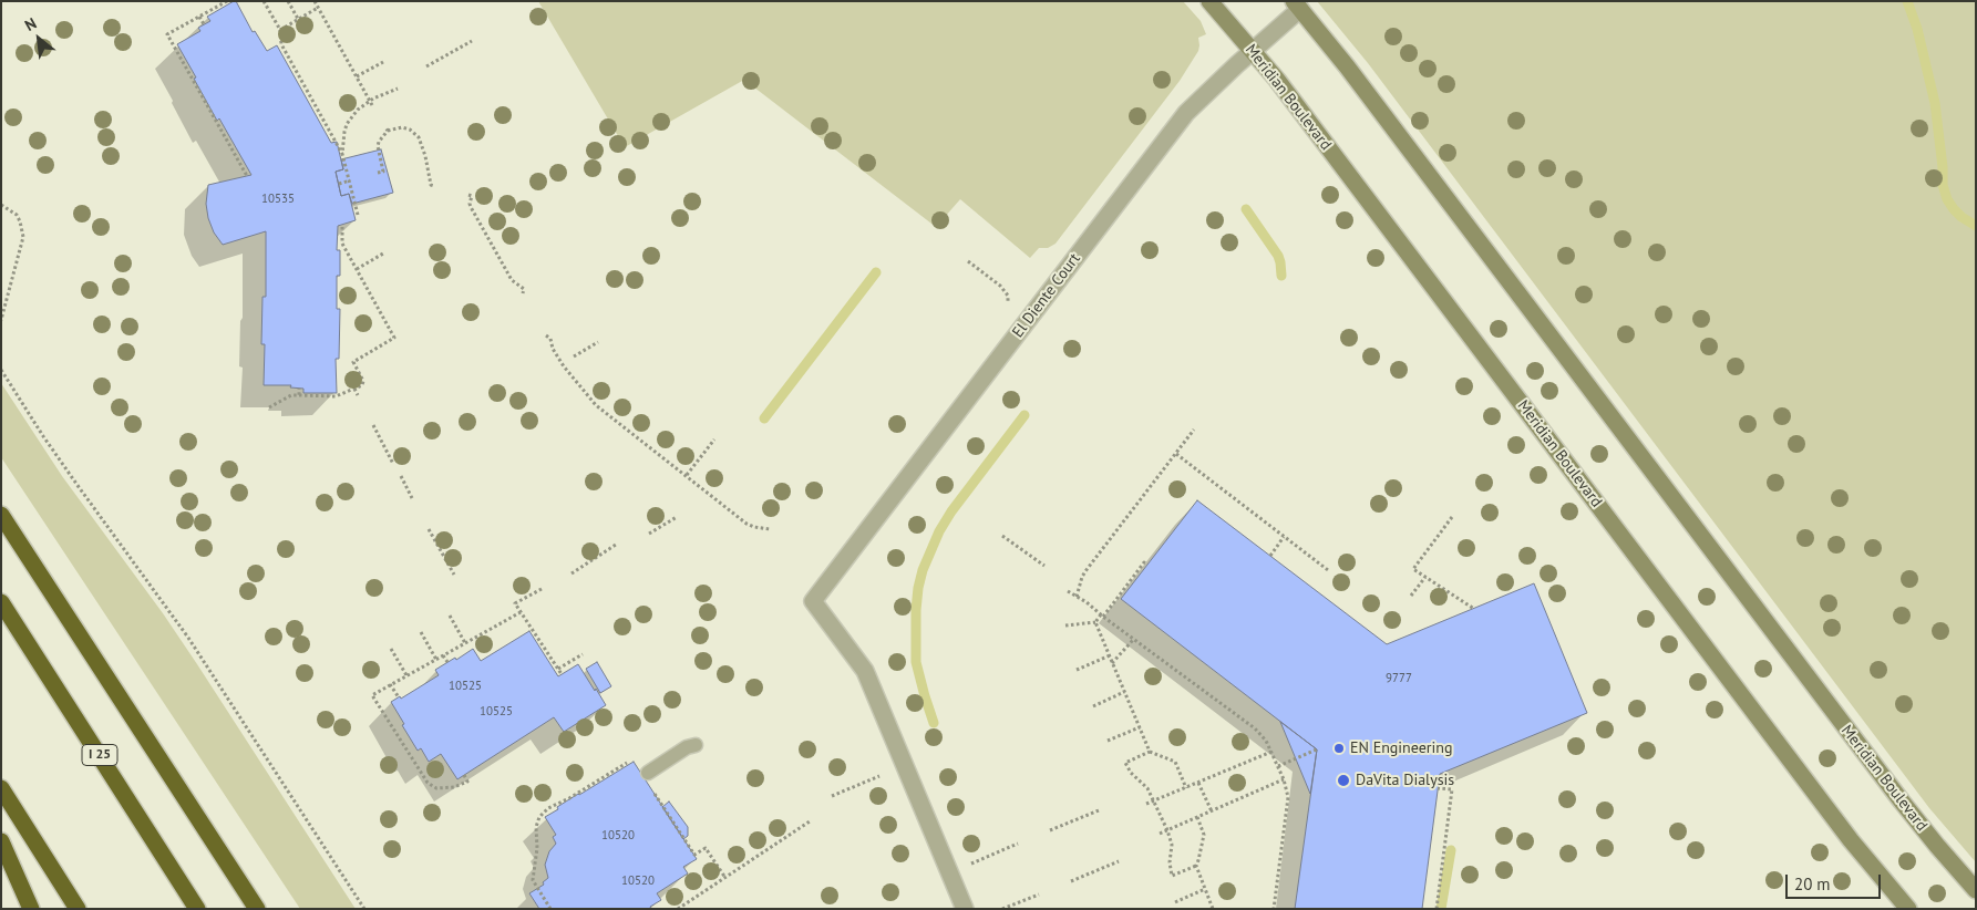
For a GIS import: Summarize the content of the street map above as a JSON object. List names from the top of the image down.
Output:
{
  "streets": {
    "highway": ["I 25"],
    "main road": ["Meridian Boulevard"],
    "street": ["El Diente Court"]
  },
  "crossings": [
    ["Meridian Boulevard", "El Diente Court"]
  ],
  "places": ["EN Engineering", "DaVita Dialysis"],
  "house_numbers": [
    "10535",
    "9777",
    "10525",
    "10525",
    "10520",
    "10520"
  ],
  "scale_bar": "20 m",
  "north": "top left"
}
